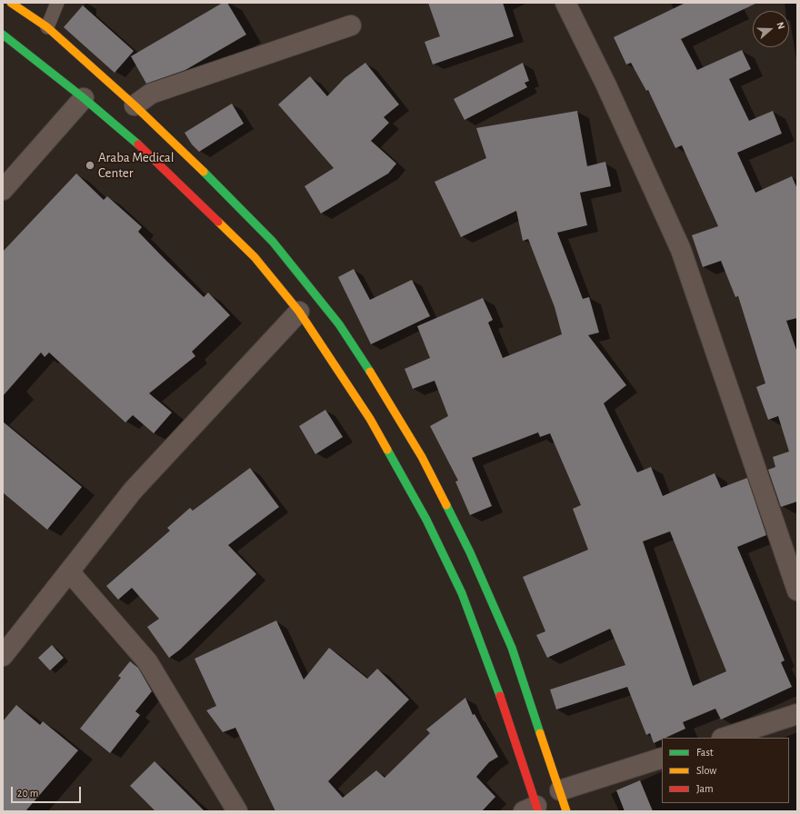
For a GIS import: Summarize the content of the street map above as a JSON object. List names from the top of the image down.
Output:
{
  "places": ["Araba Medical Center"],
  "legend": ["Fast", "Slow", "Jam"],
  "scale_bar": "20 m",
  "north": "right"
}
